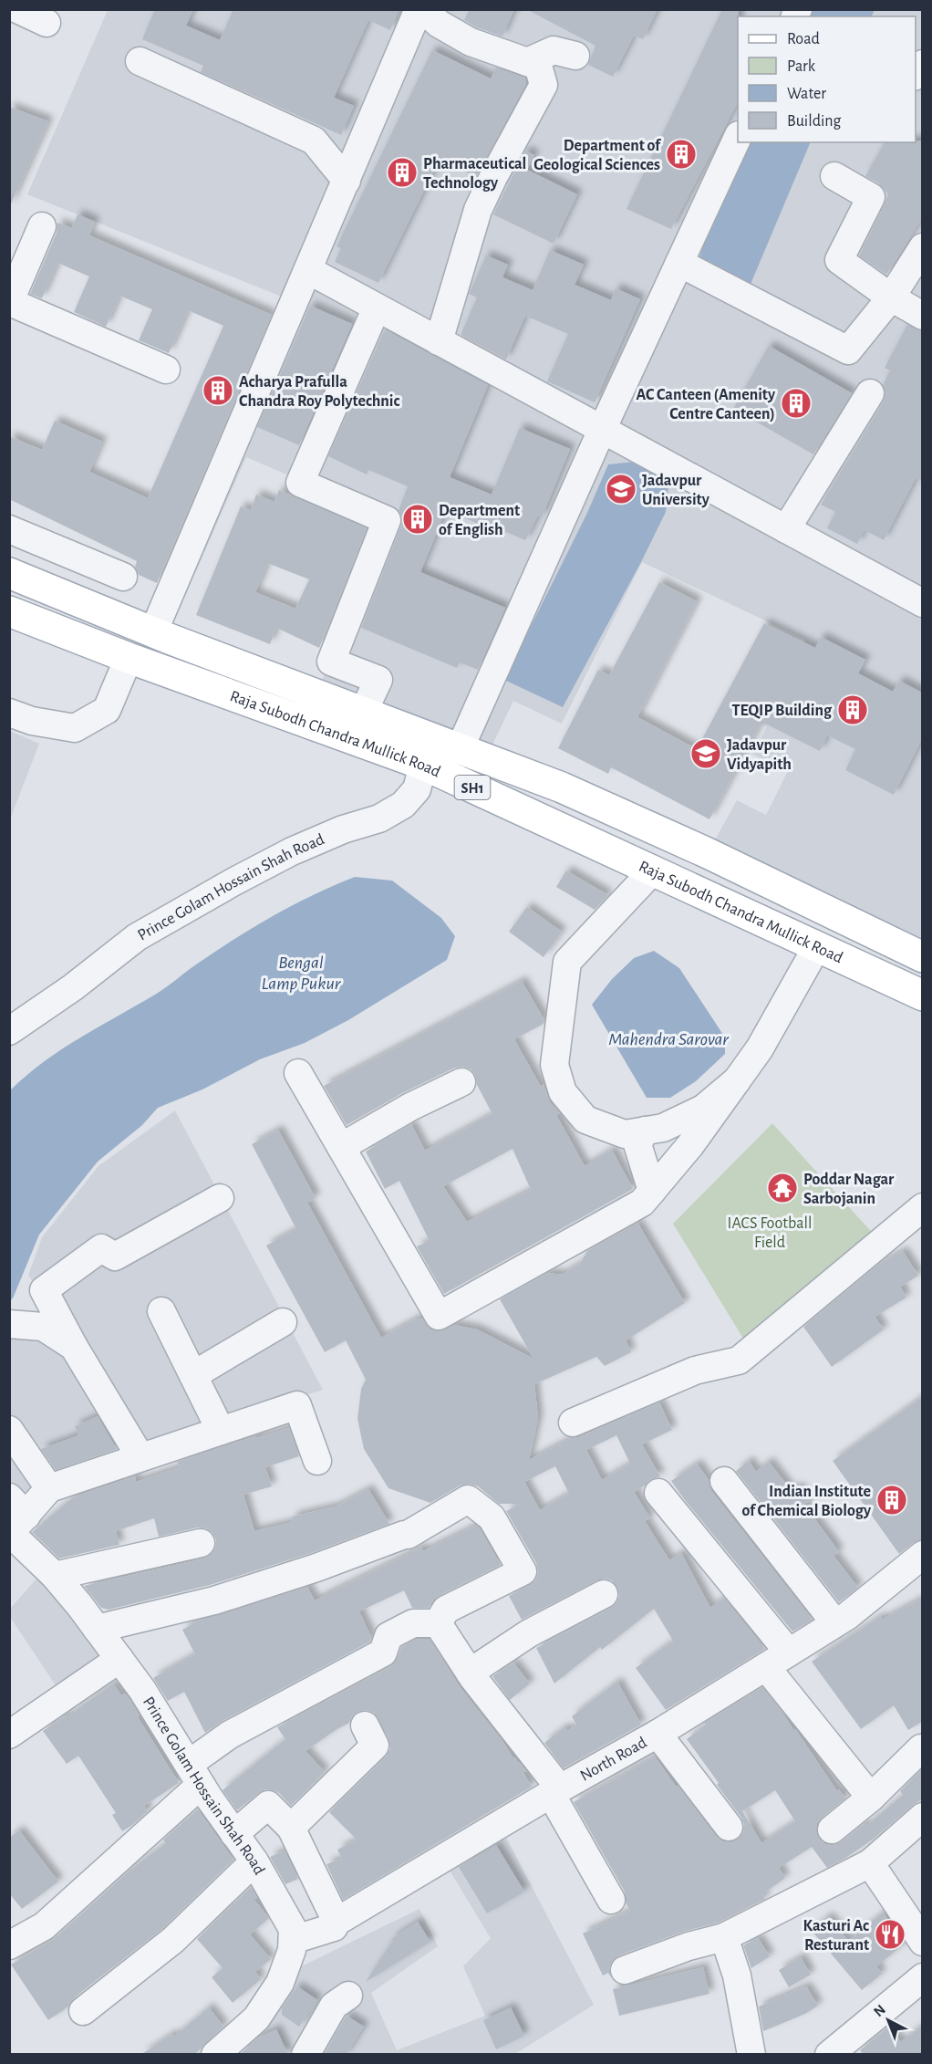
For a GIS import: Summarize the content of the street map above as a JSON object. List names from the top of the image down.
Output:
{
  "streets": {
    "main road": ["Raja Subodh Chandra Mullick Road", "SH1"],
    "street": ["Prince Golam Hossain Shah Road", "North Road"]
  },
  "crossings": [
    ["Raja Subodh Chandra Mullick Road", "Prince Golam Hossain Shah Road"],
    ["Prince Golam Hossain Shah Road", "North Road"]
  ],
  "water": ["Bengal Lamp Pukur", "Mahendra Sarovar"],
  "parks": ["IACS Football Field"],
  "places": {
    "building": [
      "Department of Geological Sciences",
      "Pharmaceutical Technology",
      "Acharya Prafulla Chandra Roy Polytechnic",
      "AC Canteen (Amenity Centre Canteen)",
      "Department of English",
      "TEQIP Building",
      "Indian Institute of Chemical Biology"
    ],
    "school or university": ["Jadavpur University", "Jadavpur Vidyapith"],
    "temple": ["Poddar Nagar Sarbojanin"],
    "restaurant": ["Kasturi Ac Resturant"]
  },
  "legend": [
    "Road",
    "Park",
    "Water",
    "Building"
  ],
  "north": "top left"
}
